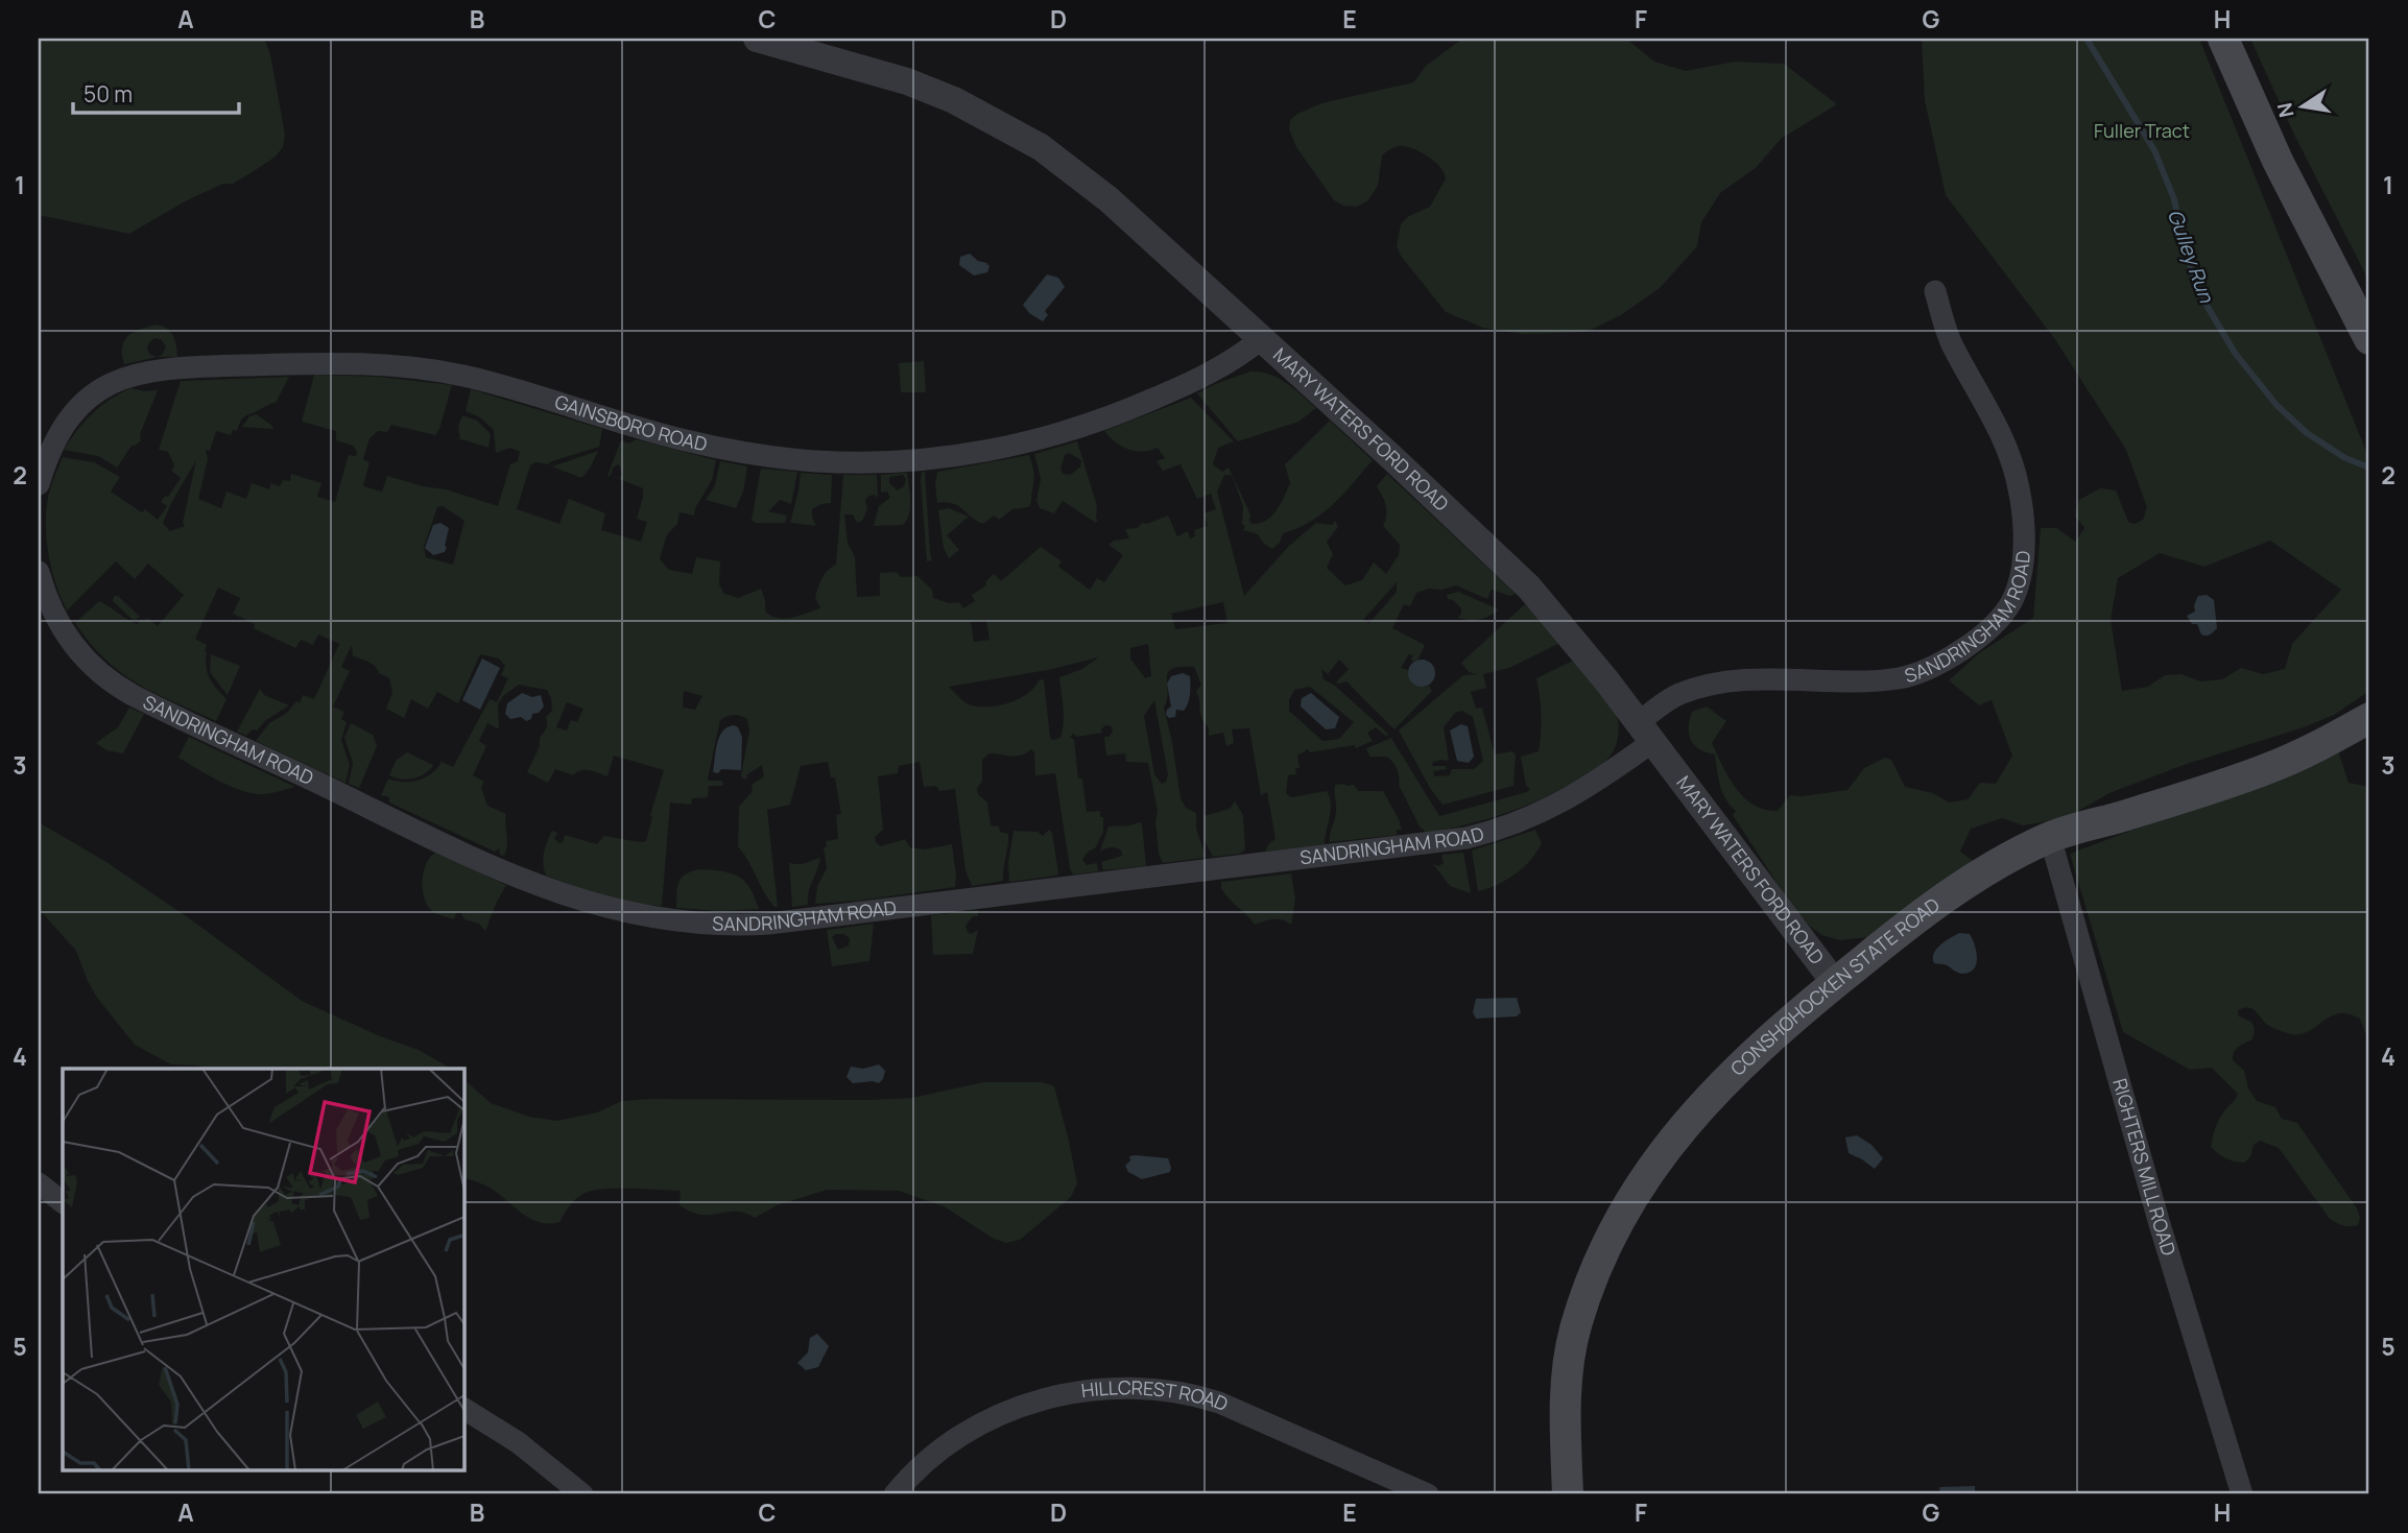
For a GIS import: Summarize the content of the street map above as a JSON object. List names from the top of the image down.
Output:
{
  "streets": {
    "main road": ["CONSHOHOCKEN STATE ROAD"],
    "street": [
      "GAINSBORO ROAD",
      "MARY WATERS FORD ROAD",
      "SANDRINGHAM ROAD",
      "RIGHTERS MILL ROAD",
      "HILLCREST ROAD"
    ]
  },
  "crossings": [
    ["GAINSBORO ROAD", "MARY WATERS FORD ROAD"],
    ["MARY WATERS FORD ROAD", "SANDRINGHAM ROAD"],
    ["MARY WATERS FORD ROAD", "CONSHOHOCKEN STATE ROAD"],
    ["CONSHOHOCKEN STATE ROAD", "RIGHTERS MILL ROAD"]
  ],
  "water": ["Gulley Run"],
  "parks": ["Fuller Tract"],
  "scale_bar": "50 m",
  "north": "left",
  "grid": {
    "columns": [
      "A",
      "B",
      "C",
      "D",
      "E",
      "F",
      "G",
      "H"
    ],
    "rows": [
      "1",
      "2",
      "3",
      "4",
      "5"
    ]
  }
}
